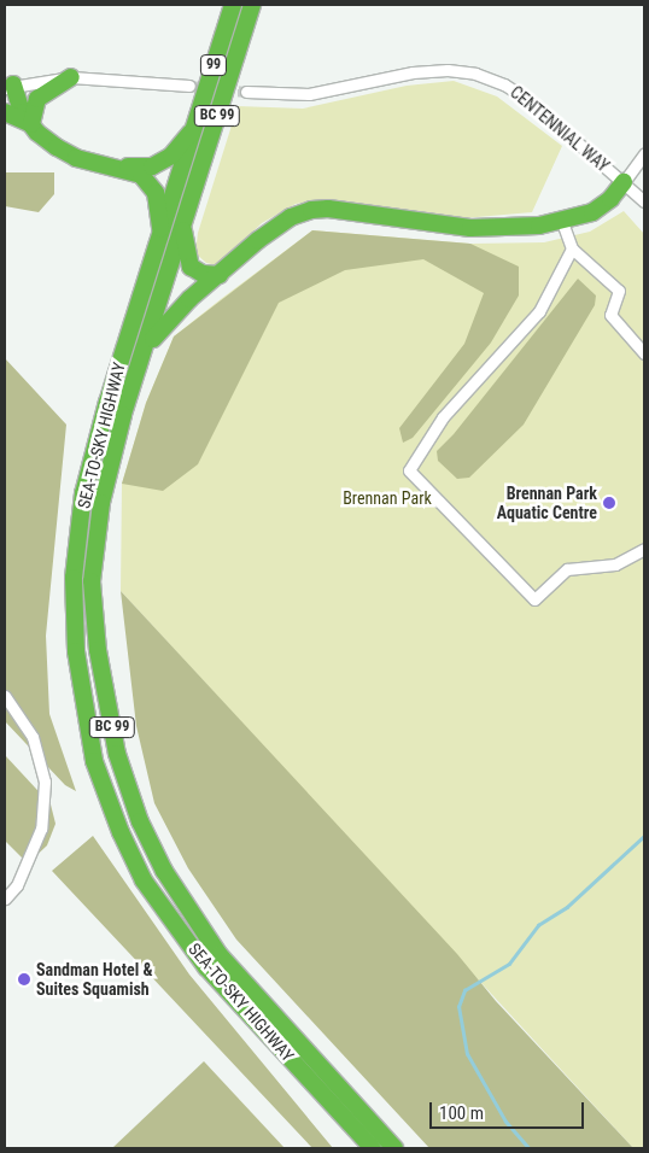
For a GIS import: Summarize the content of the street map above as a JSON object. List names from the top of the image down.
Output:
{
  "streets": {
    "highway": ["99", "BC 99", "SEA-TO-SKY HIGHWAY"],
    "street": ["CENTENNIAL WAY"]
  },
  "parks": ["Brennan Park"],
  "places": ["Brennan Park Aquatic Centre", "Sandman Hotel & Suites Squamish"],
  "scale_bar": "100 m"
}
